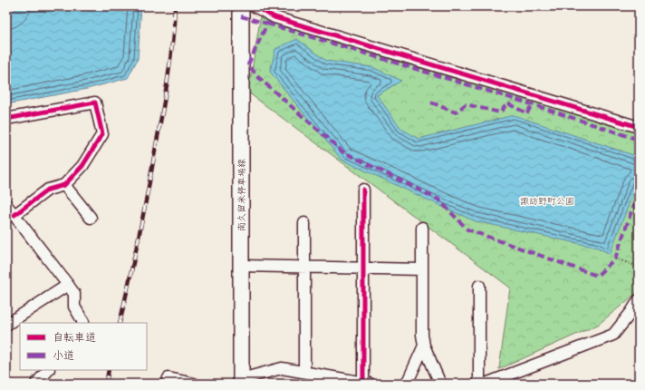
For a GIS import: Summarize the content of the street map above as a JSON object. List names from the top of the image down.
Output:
{
  "streets": {
    "main road": ["南久留米停車場線"]
  },
  "parks": ["諏訪野町公園"],
  "legend": ["自転車道", "小道"]
}
